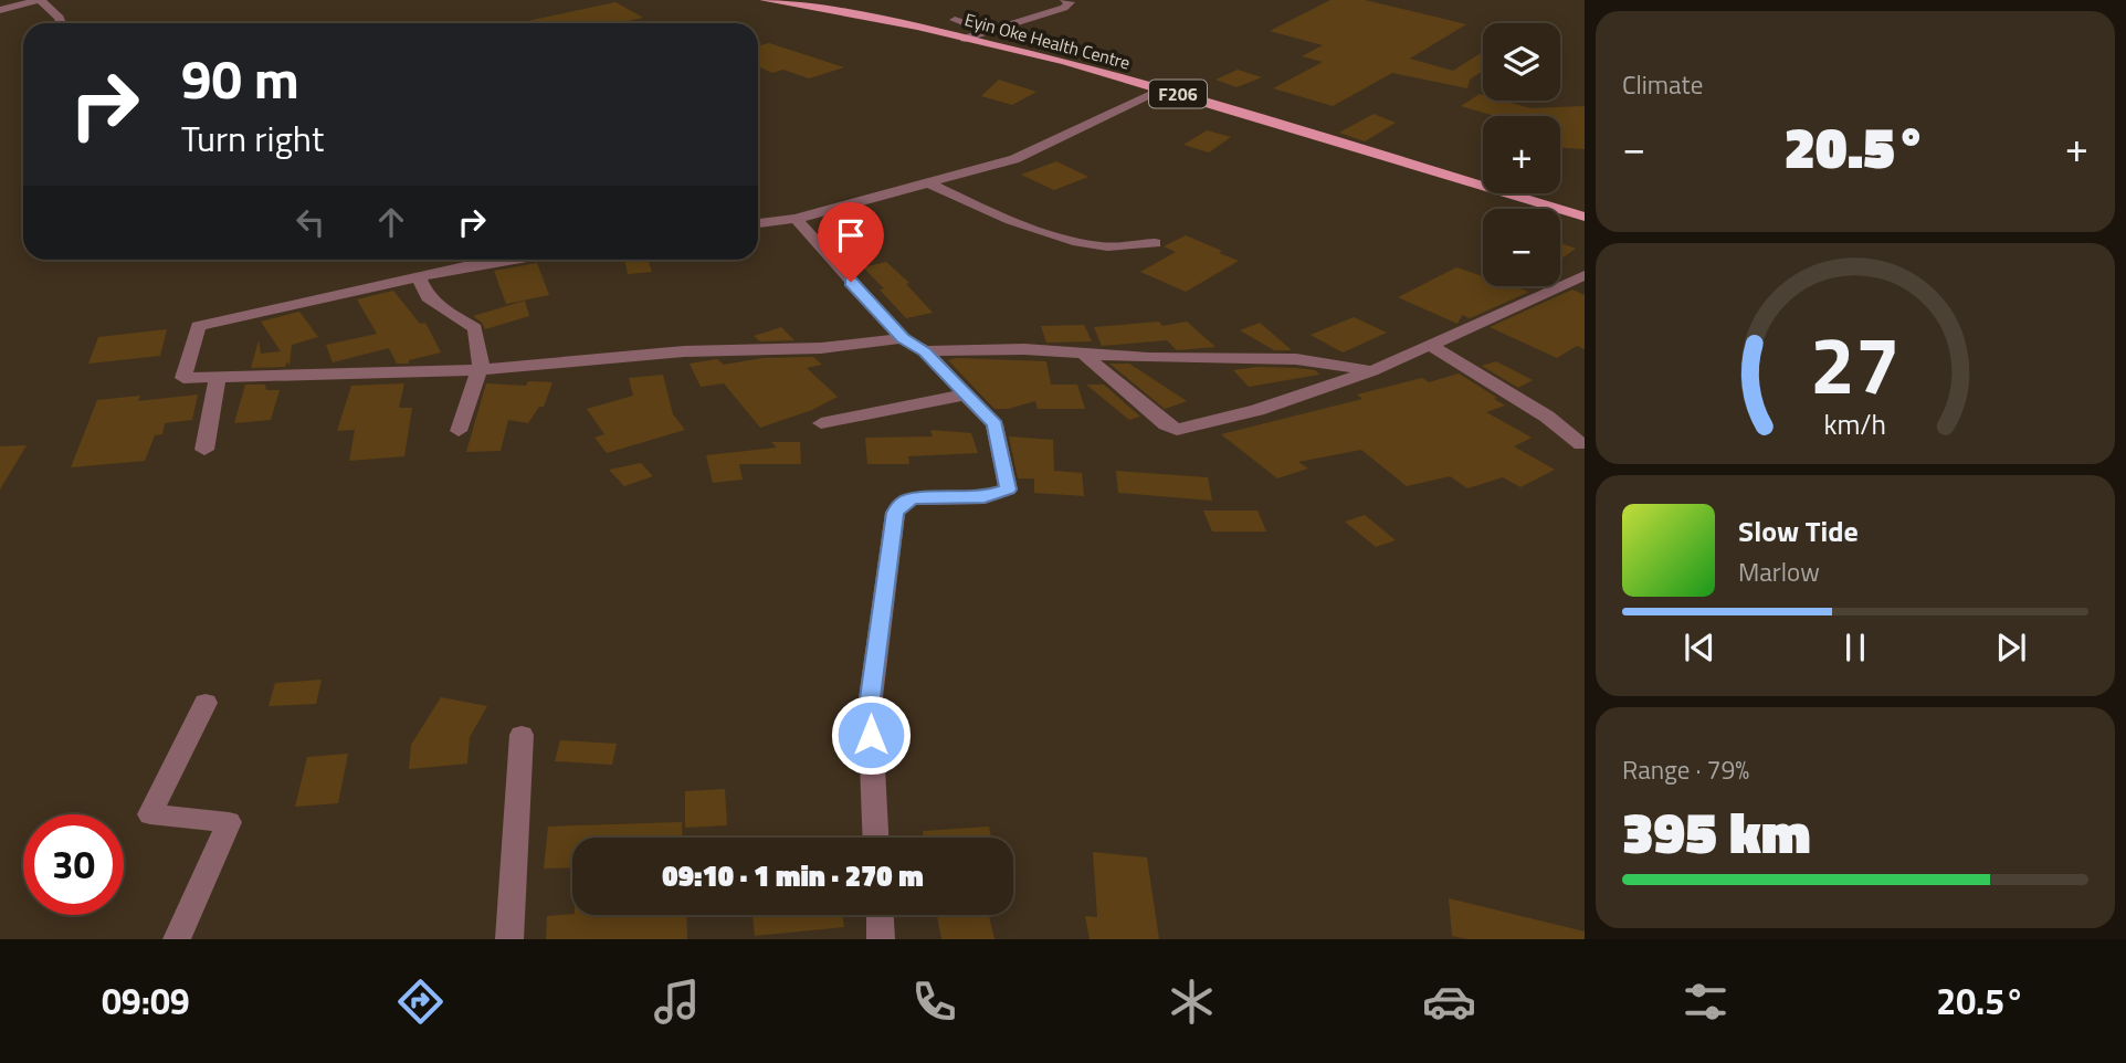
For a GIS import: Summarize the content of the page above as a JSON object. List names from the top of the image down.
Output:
{
  "streets": {
    "main road": ["Eyin Oke Health Centre", "F206"]
  },
  "page": {
    "tile": [
      "Climate",
      ["Range · 79%", "395 km"]
    ],
    "map_buttons": ["+", "−"],
    "turn": ["90 m", "Turn right"],
    "heat": ["−", "20.5°", "+"],
    "song": ["Slow Tide", "Marlow"],
    "limit": "30",
    "trip": "09:10 · 1 min · 270 m",
    "tabs": ["09:09", "20.5°"],
    "gauge": ["27", "km/h"]
  }
}
